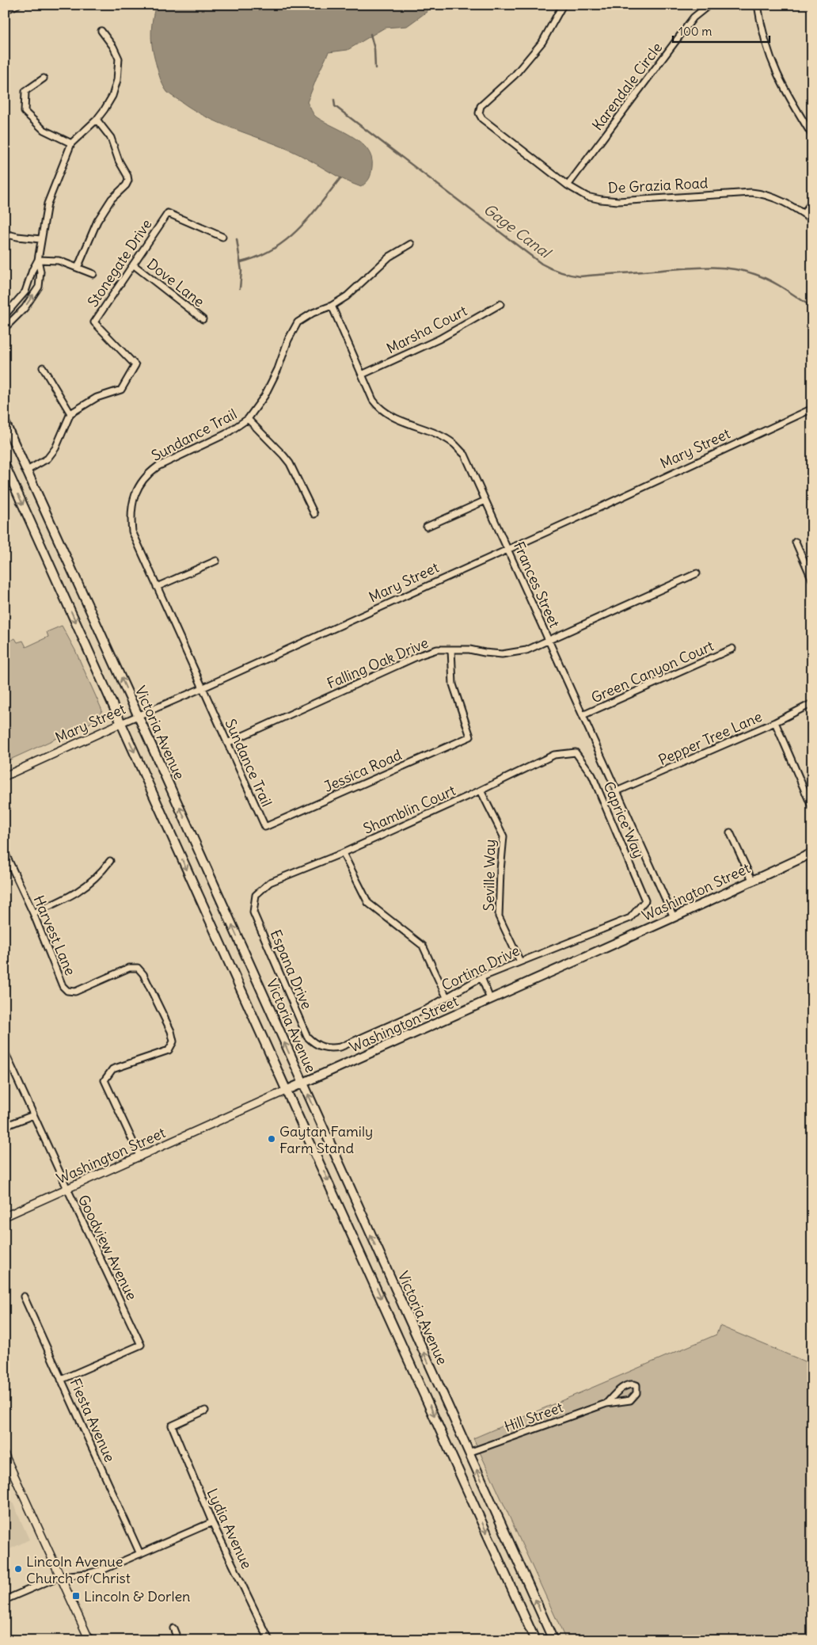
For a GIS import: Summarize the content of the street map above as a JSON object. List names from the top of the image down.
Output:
{
  "streets": {
    "main road": ["Victoria Avenue", "Washington Street"],
    "street": [
      "Karendale Circle",
      "De Grazia Road",
      "Stonegate Drive",
      "Dove Lane",
      "Marsha Court",
      "Sundance Trail",
      "Mary Street",
      "Frances Street",
      "Falling Oak Drive",
      "Green Canyon Court",
      "Pepper Tree Lane",
      "Jessica Road",
      "Shamblin Court",
      "Caprice Way",
      "Seville Way",
      "Harvest Lane",
      "Cortina Drive",
      "Espana Drive",
      "Goodview Avenue",
      "Hill Street",
      "Fiesta Avenue",
      "Lydia Avenue"
    ]
  },
  "crossings": [
    ["Karendale Circle", "De Grazia Road"],
    ["Stonegate Drive", "Dove Lane"],
    ["Marsha Court", "Frances Street"],
    ["Sundance Trail", "Mary Street"],
    ["Sundance Trail", "Frances Street"],
    ["Sundance Trail", "Falling Oak Drive"],
    ["Sundance Trail", "Jessica Road"],
    ["Mary Street", "Frances Street"],
    ["Mary Street", "Victoria Avenue"],
    ["Frances Street", "Falling Oak Drive"],
    ["Frances Street", "Green Canyon Court"],
    ["Frances Street", "Pepper Tree Lane"],
    ["Frances Street", "Washington Street"],
    ["Falling Oak Drive", "Jessica Road"],
    ["Victoria Avenue", "Washington Street"],
    ["Victoria Avenue", "Hill Street"],
    ["Shamblin Court", "Caprice Way"],
    ["Shamblin Court", "Seville Way"],
    ["Shamblin Court", "Espana Drive"],
    ["Caprice Way", "Cortina Drive"],
    ["Seville Way", "Cortina Drive"],
    ["Washington Street", "Harvest Lane"],
    ["Washington Street", "Goodview Avenue"],
    ["Cortina Drive", "Espana Drive"],
    ["Goodview Avenue", "Fiesta Avenue"]
  ],
  "water": ["Gage Canal"],
  "places": {
    "other": ["Gaytan Family Farm Stand", "Lincoln Avenue Church of Christ"],
    "transit": ["Lincoln & Dorlen"]
  },
  "scale_bar": "100 m"
}
